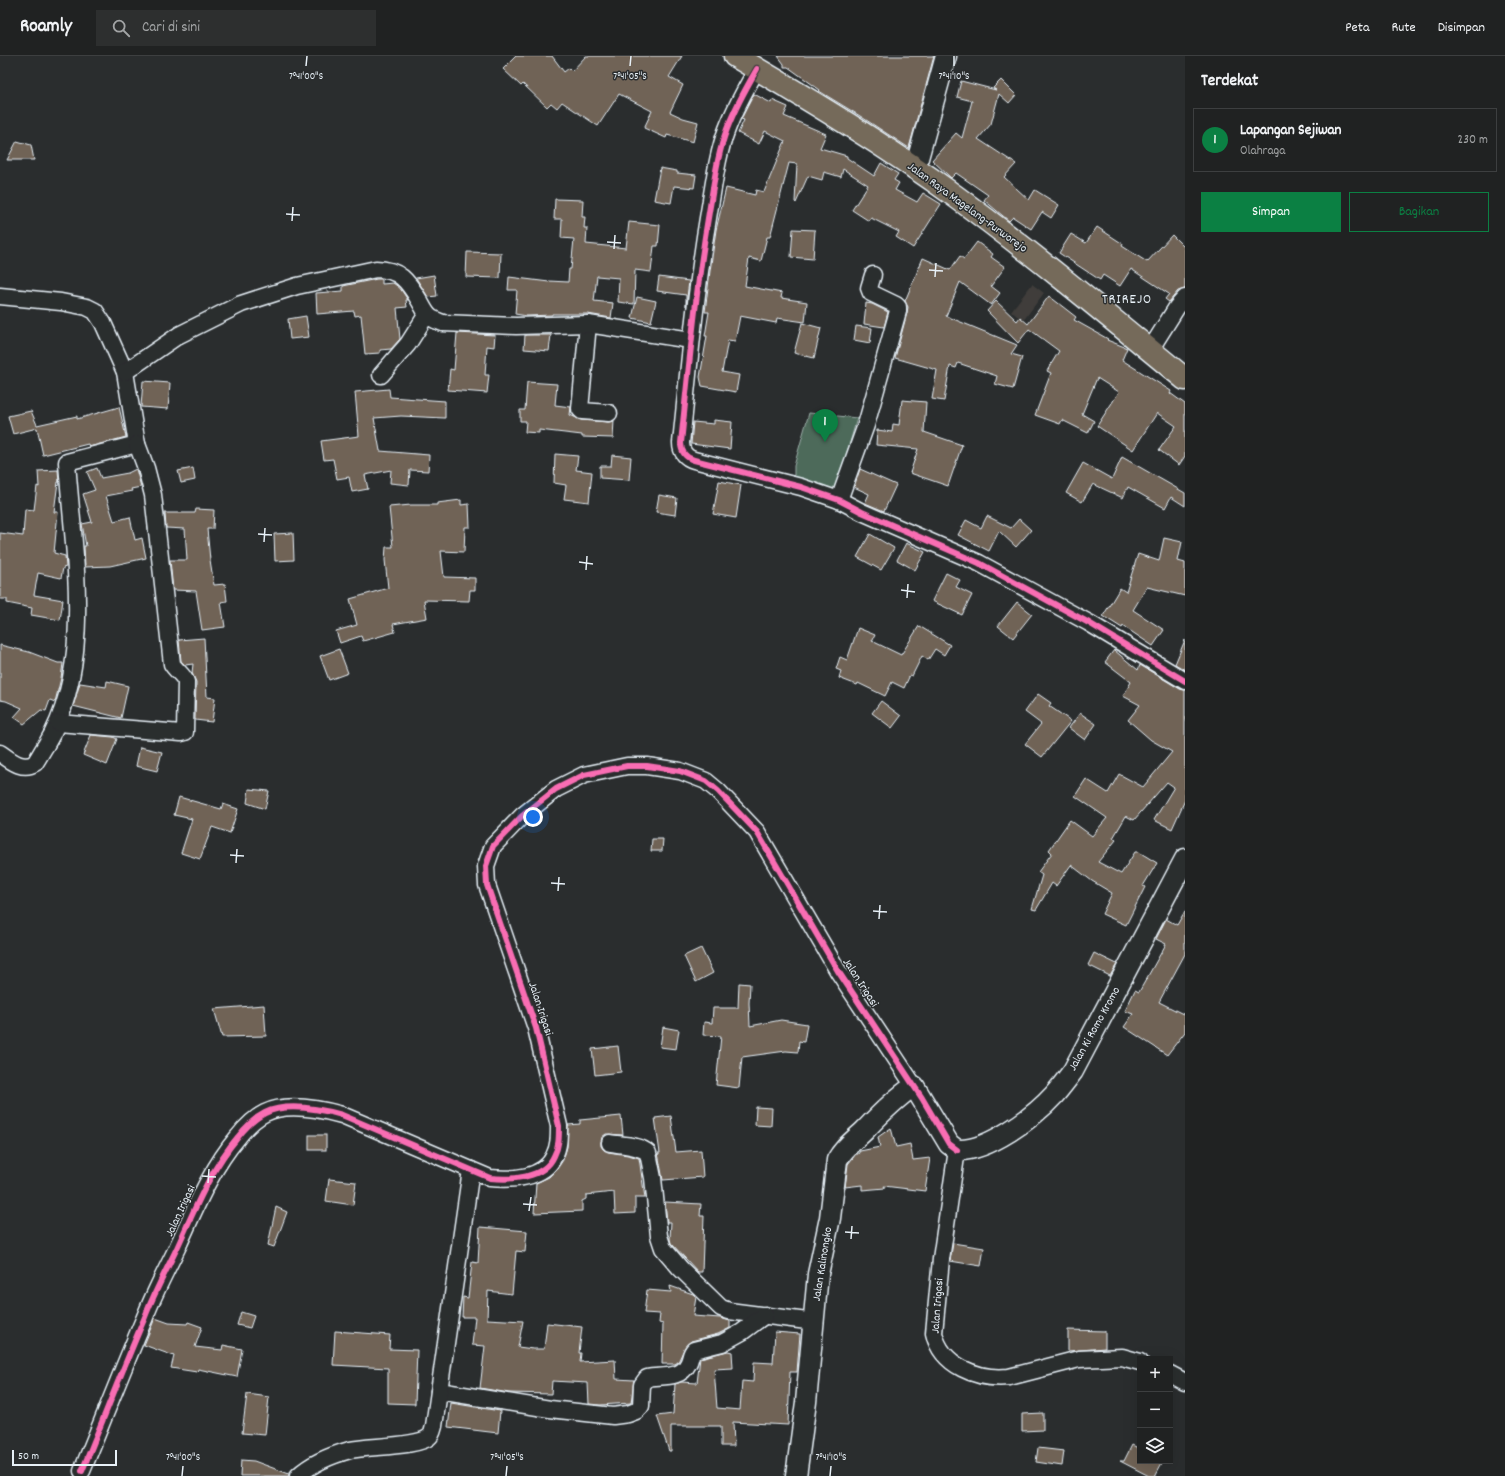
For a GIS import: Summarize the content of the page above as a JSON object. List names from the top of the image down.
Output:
{
  "streets": {
    "main road": ["Jalan Raya Magelang-Purworejo"],
    "street": ["Jalan Irigasi", "Jalan Ki Romo Kromo", "Jalan Kalinongko"]
  },
  "crossings": [
    ["Jalan Irigasi", "Jalan Ki Romo Kromo"],
    ["Jalan Irigasi", "Jalan Kalinongko"]
  ],
  "districts": ["TRIREJO"],
  "scale_bar": "50 m",
  "page": {
    "header": "Roamly",
    "search": "Cari di sini",
    "nav": ["Peta", "Rute", "Disimpan"],
    "heading": "Terdekat",
    "list": [
      {
        "mark": "1",
        "name": "Lapangan Sejiwan",
        "note": "Olahraga",
        "value": "230 m"
      }
    ],
    "buttons": ["Simpan", "Bagikan"],
    "pins": "1",
    "map_buttons": ["+", "−"],
    "scale": "50 m"
  },
  "coordinates": ["7°41'00\"S", "7°41'05\"S", "7°41'10\"S"]
}
